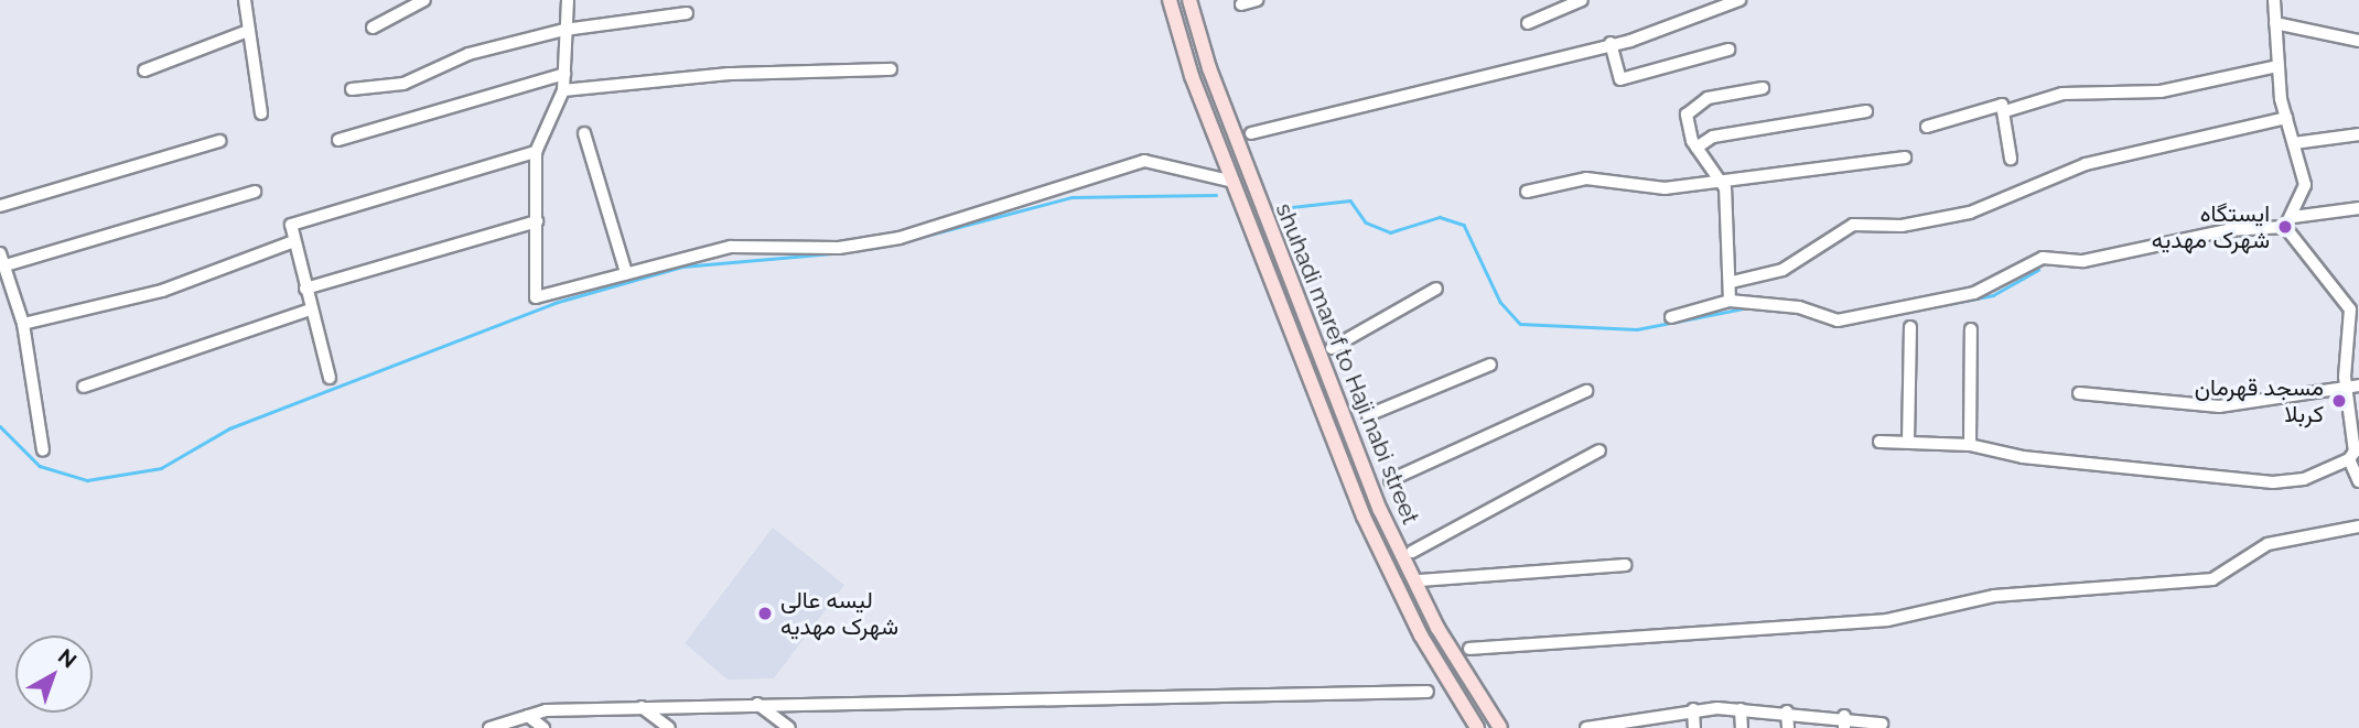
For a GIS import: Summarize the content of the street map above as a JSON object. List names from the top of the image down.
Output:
{
  "streets": {
    "main road": ["shuhadi maref to Haji nabi street"]
  },
  "places": ["ایستگاه شهرک مهدیه", "مسجد قهرمان کربلا", "لیسه عالی شهرک مهدیه"],
  "north": "top right"
}
